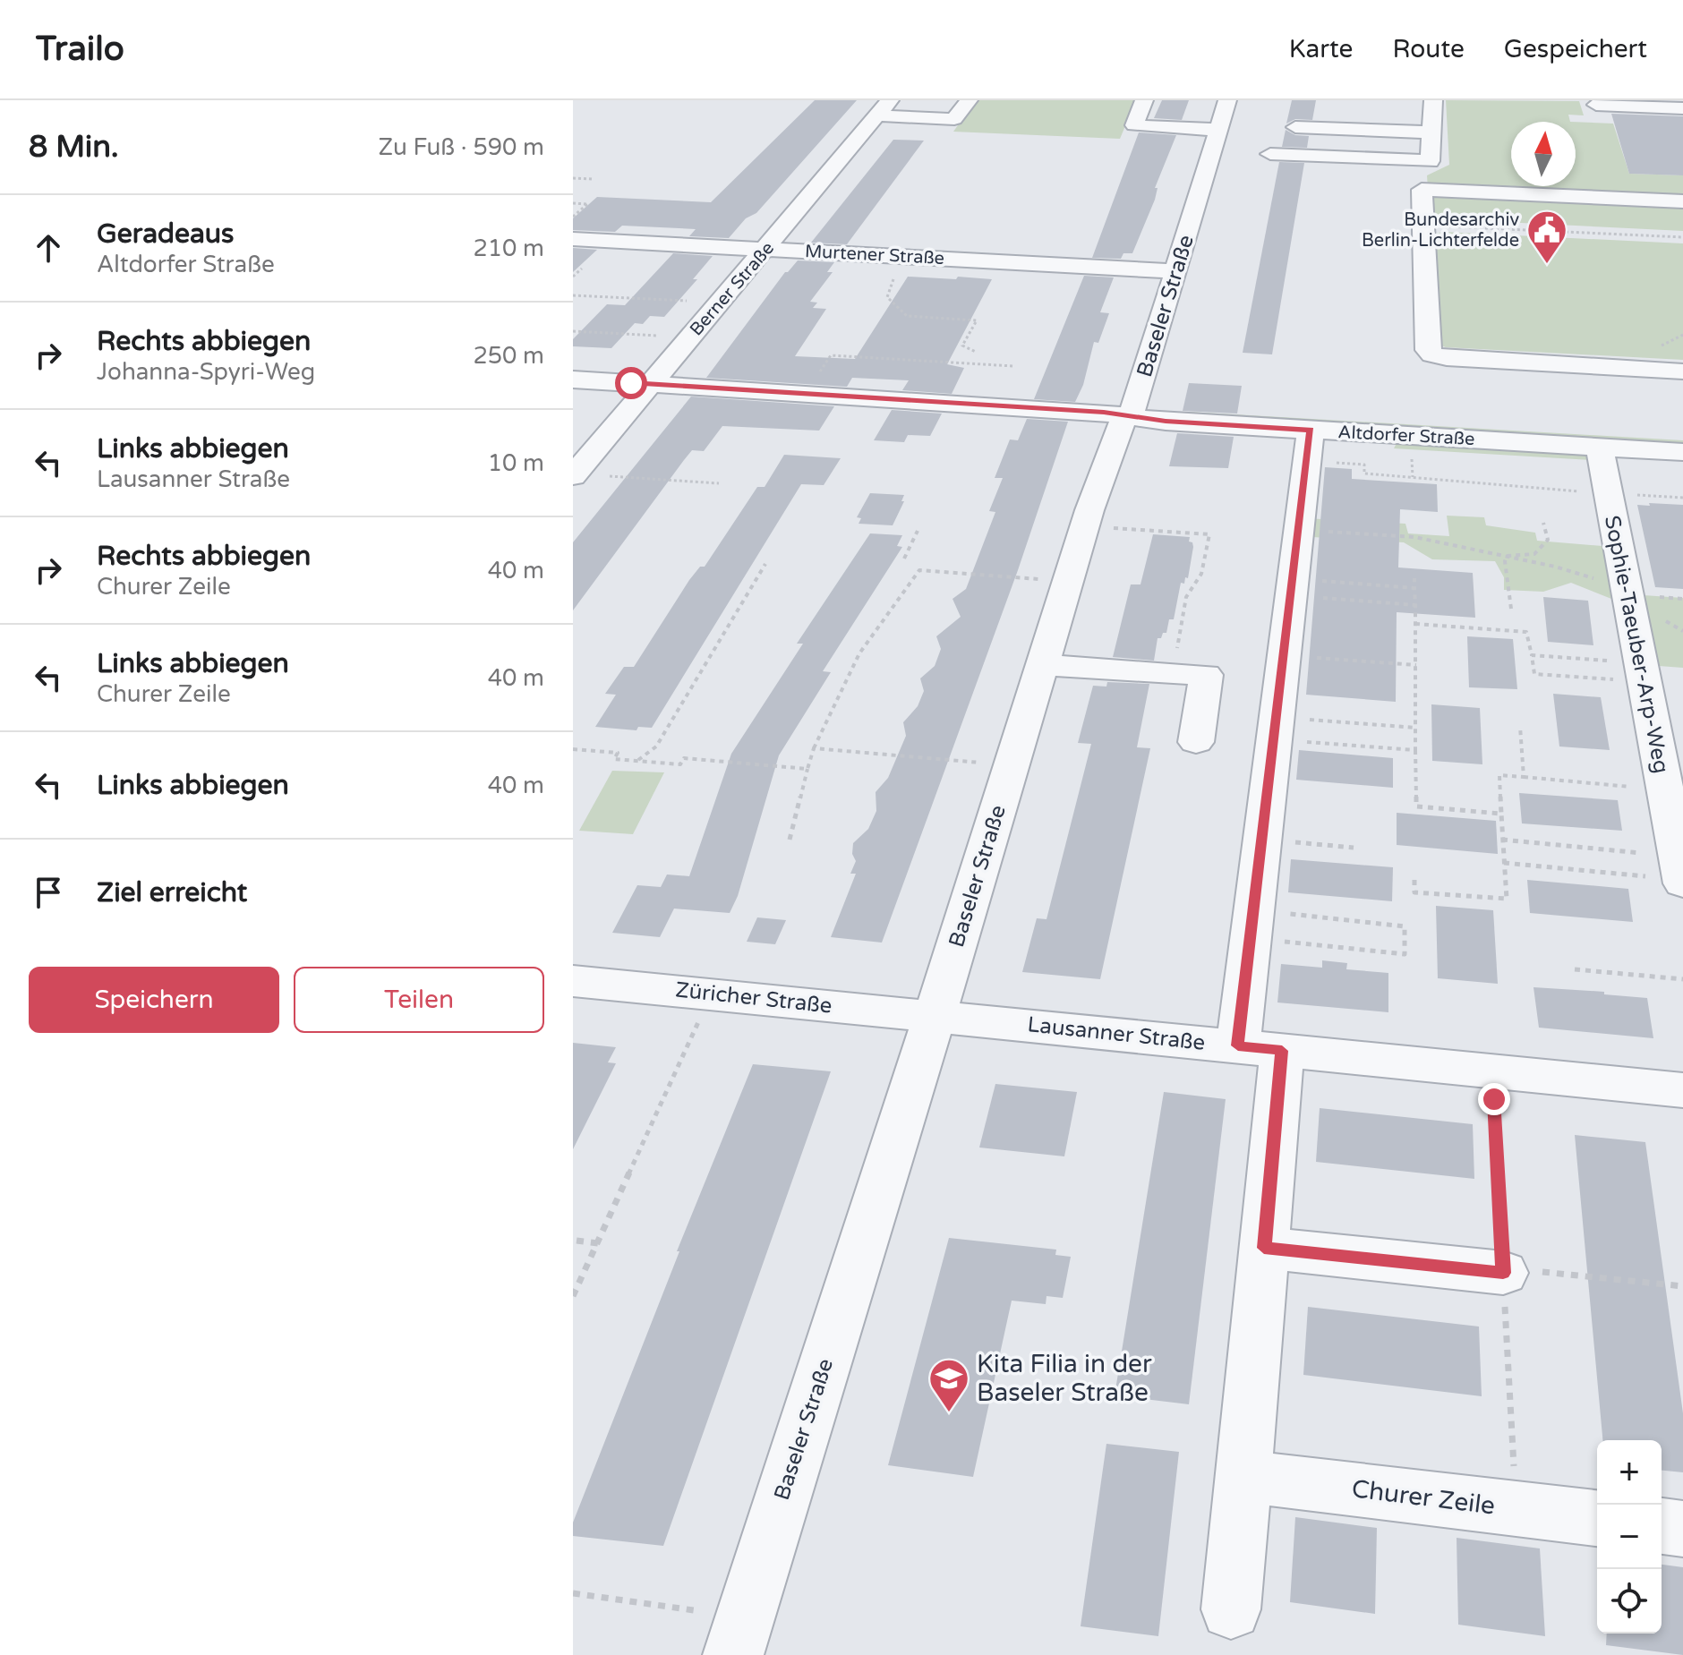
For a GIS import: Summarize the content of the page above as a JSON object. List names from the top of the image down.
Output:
{
  "streets": {
    "street": [
      "Murtener Straße",
      "Berner Straße",
      "Baseler Straße",
      "Altdorfer Straße",
      "Sophie-Taeuber-Arp-Weg",
      "Züricher Straße",
      "Lausanner Straße",
      "Churer Zeile"
    ]
  },
  "crossings": [
    ["Murtener Straße", "Berner Straße"],
    ["Murtener Straße", "Baseler Straße"],
    ["Berner Straße", "Altdorfer Straße"],
    ["Baseler Straße", "Altdorfer Straße"],
    ["Baseler Straße", "Züricher Straße"],
    ["Baseler Straße", "Lausanner Straße"],
    ["Altdorfer Straße", "Sophie-Taeuber-Arp-Weg"],
    ["Züricher Straße", "Lausanner Straße"]
  ],
  "places": {
    "public building": ["Bundesarchiv Berlin-Lichterfelde"],
    "school or university": ["Kita Filia in der Baseler Straße"]
  },
  "north": "top",
  "page": {
    "header": "Trailo",
    "nav": ["Karte", "Route", "Gespeichert"],
    "heading": ["8 Min.", "Zu Fuß · 590 m"],
    "list": [
      ["Geradeaus", "Altdorfer Straße", "210 m"],
      ["Rechts abbiegen", "Johanna-Spyri-Weg", "250 m"],
      ["Links abbiegen", "Lausanner Straße", "10 m"],
      ["Rechts abbiegen", "Churer Zeile", "40 m"],
      ["Links abbiegen", "Churer Zeile", "40 m"],
      ["Links abbiegen", "40 m"],
      "Ziel erreicht"
    ],
    "buttons": ["Speichern", "Teilen"],
    "map_buttons": ["+", "−"]
  }
}
